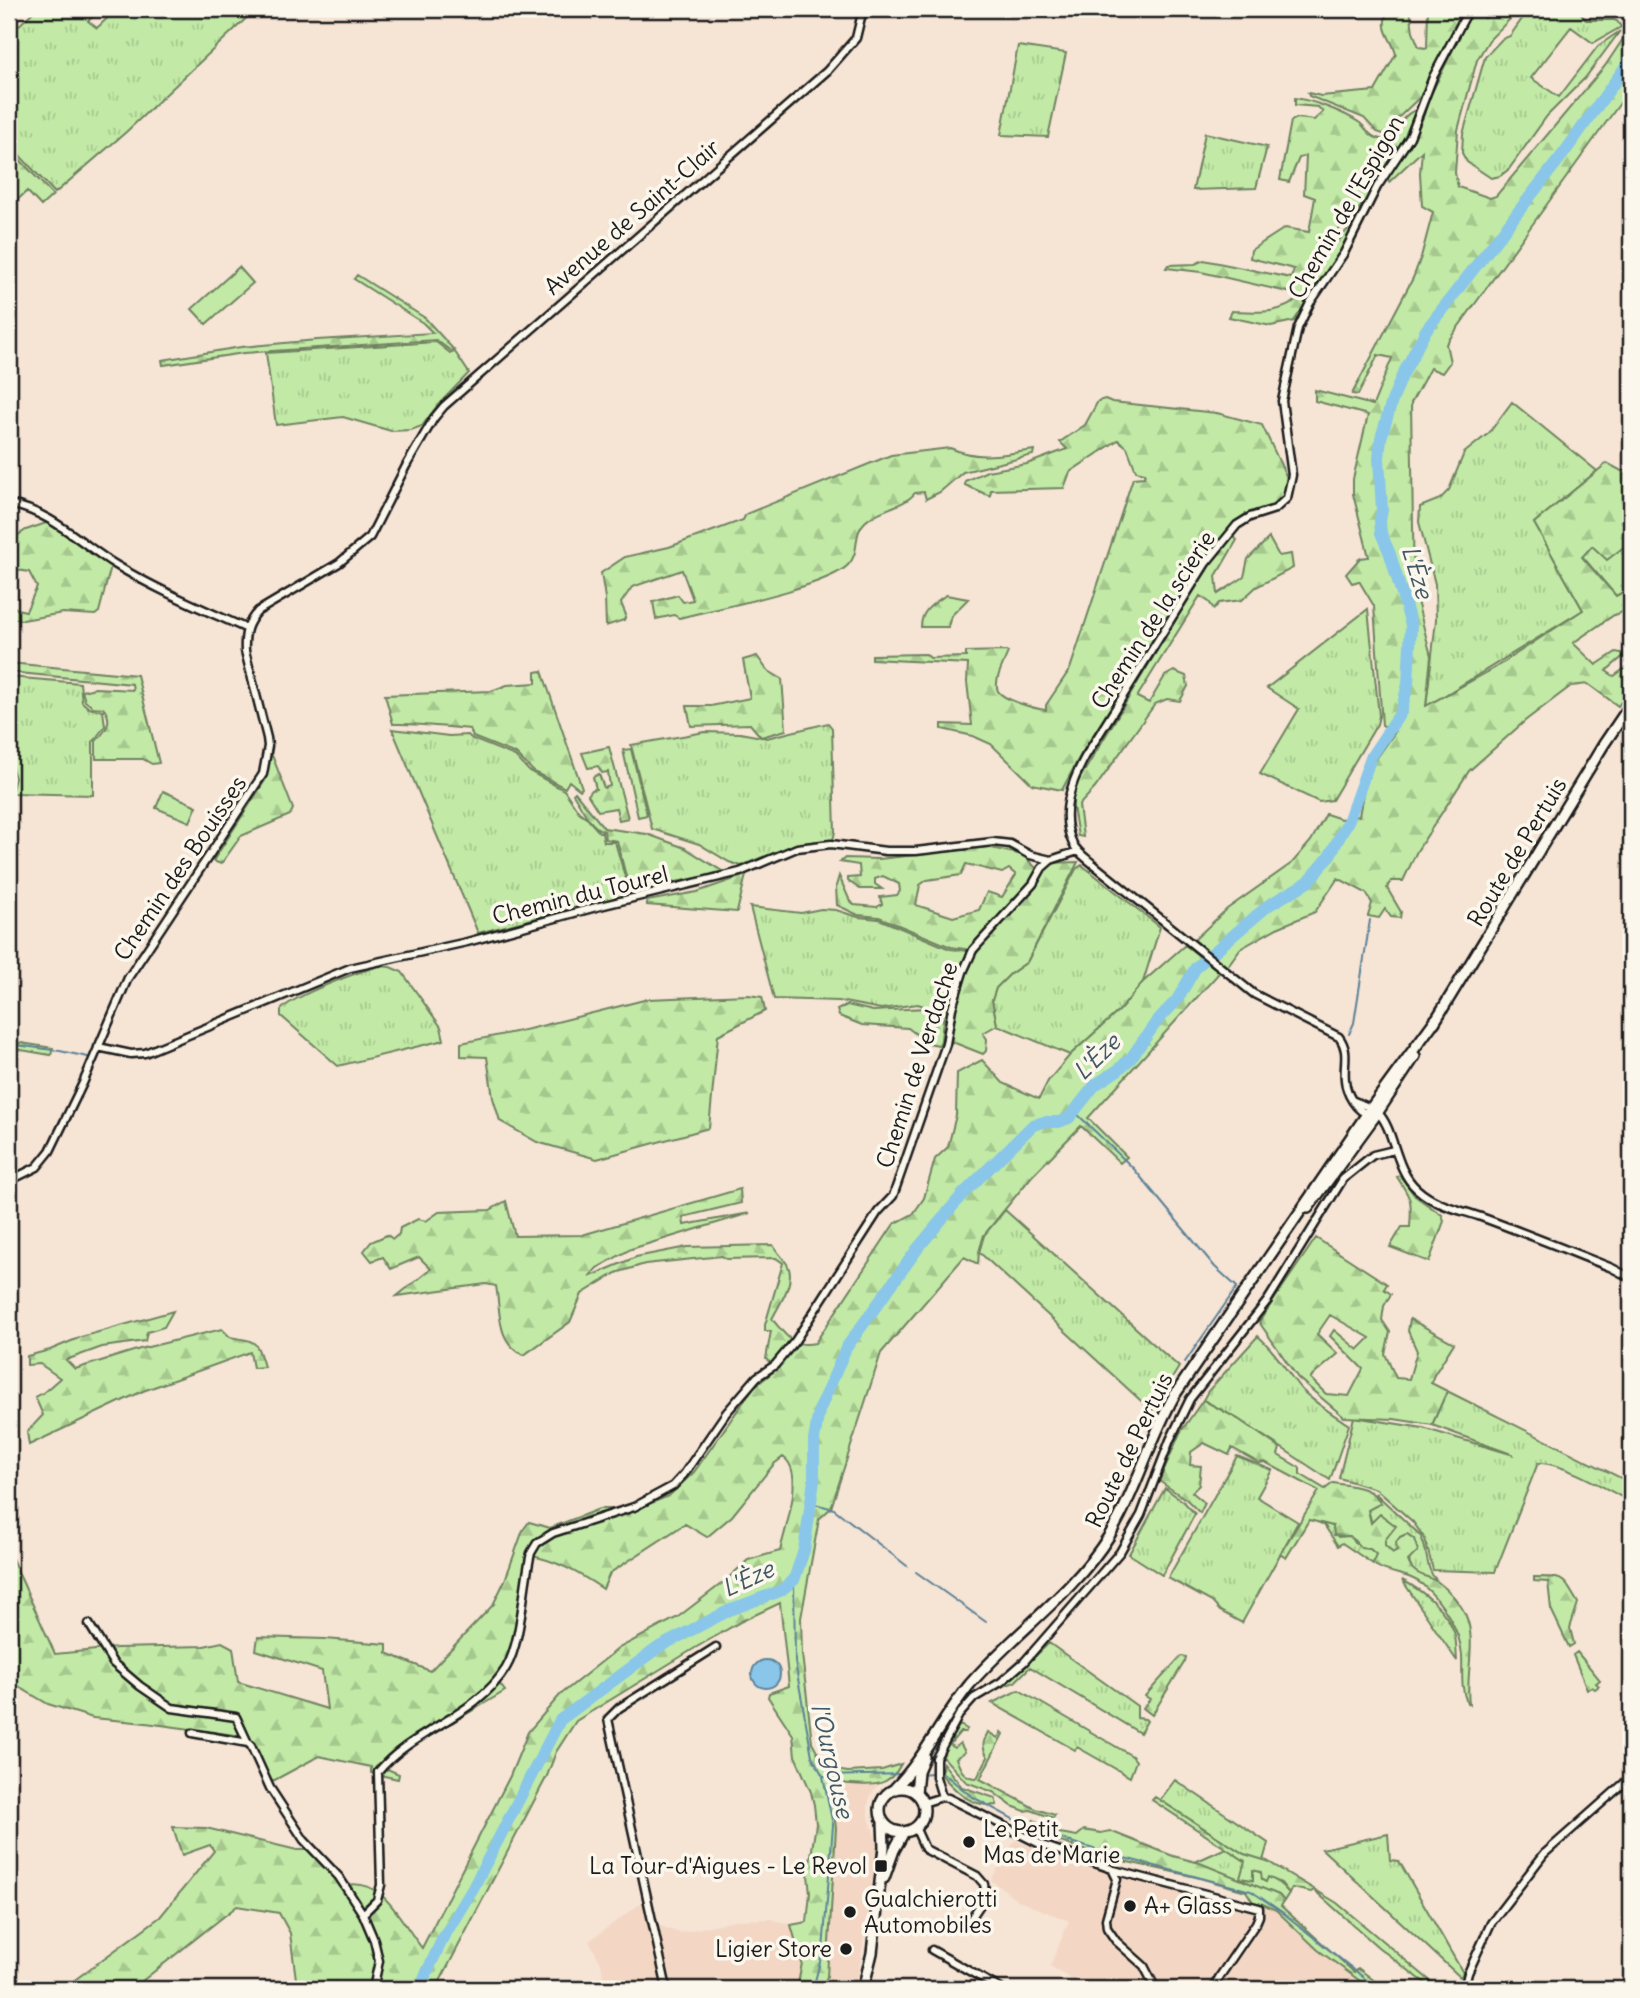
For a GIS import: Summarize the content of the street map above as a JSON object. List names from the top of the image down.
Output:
{
  "streets": {
    "main road": ["Route de Pertuis"],
    "street": [
      "Chemin de l'Espigon",
      "Avenue de Saint-Clair",
      "Chemin de la scierie",
      "Chemin des Bouisses",
      "Chemin du Tourel",
      "Chemin de Verdache"
    ]
  },
  "crossings": [
    ["Chemin de l'Espigon", "Chemin de la scierie"],
    ["Avenue de Saint-Clair", "Chemin des Bouisses"],
    ["Chemin des Bouisses", "Chemin du Tourel"],
    ["Chemin du Tourel", "Chemin de Verdache"]
  ],
  "water": ["L'Èze", "l'Ourgouse"],
  "places": {
    "other": [
      "Le Petit Mas de Marie",
      "A+ Glass",
      "Gualchierotti Automobiles",
      "Ligier Store"
    ],
    "transit": ["La Tour-d'Aigues - Le Revol"]
  }
}
